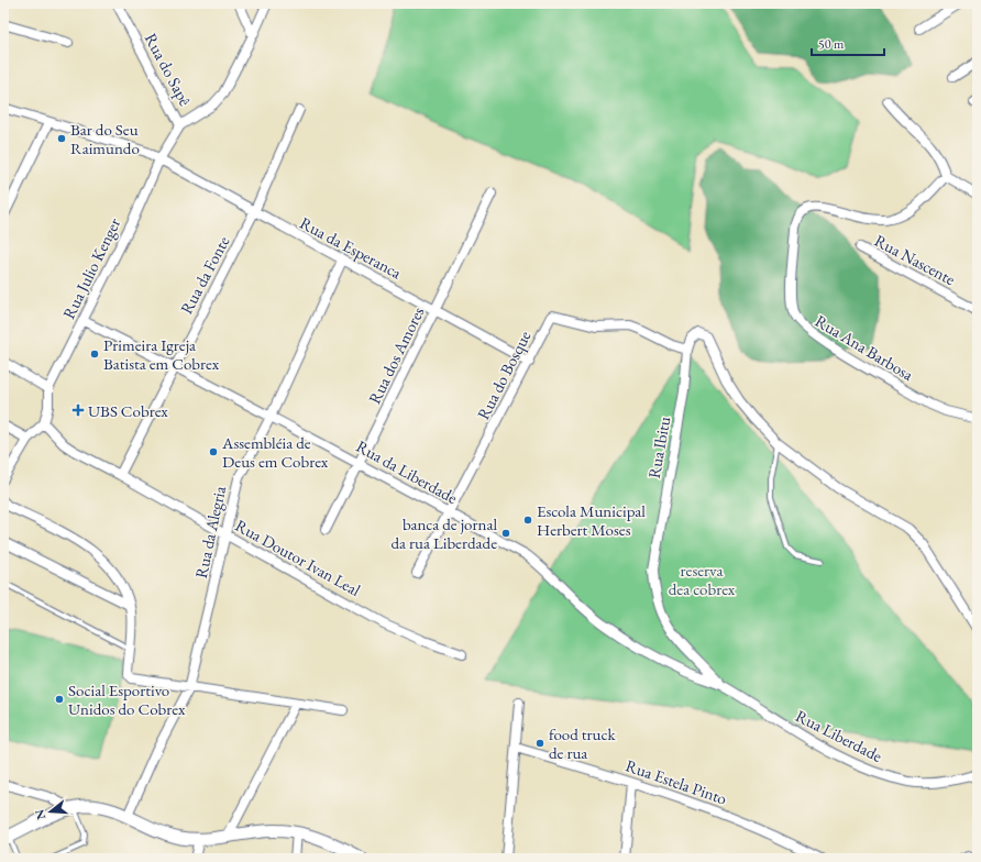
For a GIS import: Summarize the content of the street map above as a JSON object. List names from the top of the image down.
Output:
{
  "streets": {
    "street": [
      "Rua do Sapê",
      "Rua da Esperanca",
      "Rua Nascente",
      "Rua Julio Kenger",
      "Rua da Fonte",
      "Rua Ana Barbosa",
      "Rua dos Amores",
      "Rua do Bosque",
      "Rua Ibitu",
      "Rua da Liberdade",
      "Rua da Alegria",
      "Rua Doutor Ivan Leal",
      "Rua Liberdade",
      "Rua Estela Pinto"
    ]
  },
  "crossings": [
    ["Rua do Sapê", "Rua Julio Kenger"],
    ["Rua da Esperanca", "Rua Julio Kenger"],
    ["Rua da Esperanca", "Rua da Fonte"],
    ["Rua da Esperanca", "Rua dos Amores"],
    ["Rua da Esperanca", "Rua do Bosque"],
    ["Rua da Esperanca", "Rua da Alegria"],
    ["Rua Julio Kenger", "Rua da Liberdade"],
    ["Rua da Fonte", "Rua da Liberdade"],
    ["Rua da Fonte", "Rua Doutor Ivan Leal"],
    ["Rua dos Amores", "Rua da Liberdade"],
    ["Rua do Bosque", "Rua Ibitu"],
    ["Rua do Bosque", "Rua da Liberdade"],
    ["Rua Ibitu", "Rua da Liberdade"],
    ["Rua Ibitu", "Rua Liberdade"],
    ["Rua da Liberdade", "Rua da Alegria"],
    ["Rua da Liberdade", "Rua Liberdade"],
    ["Rua da Alegria", "Rua Doutor Ivan Leal"]
  ],
  "parks": ["reserva dea cobrex"],
  "places": {
    "other": [
      "Bar do Seu Raimundo",
      "Primeira Igreja Batista em Cobrex",
      "Assembléia de Deus em Cobrex",
      "Escola Municipal Herbert Moses",
      "banca de jornal da rua Liberdade",
      "Social Esportivo Unidos do Cobrex",
      "food truck de rua"
    ],
    "health": ["UBS Cobrex"]
  },
  "scale_bar": "50 m",
  "north": "left"
}
